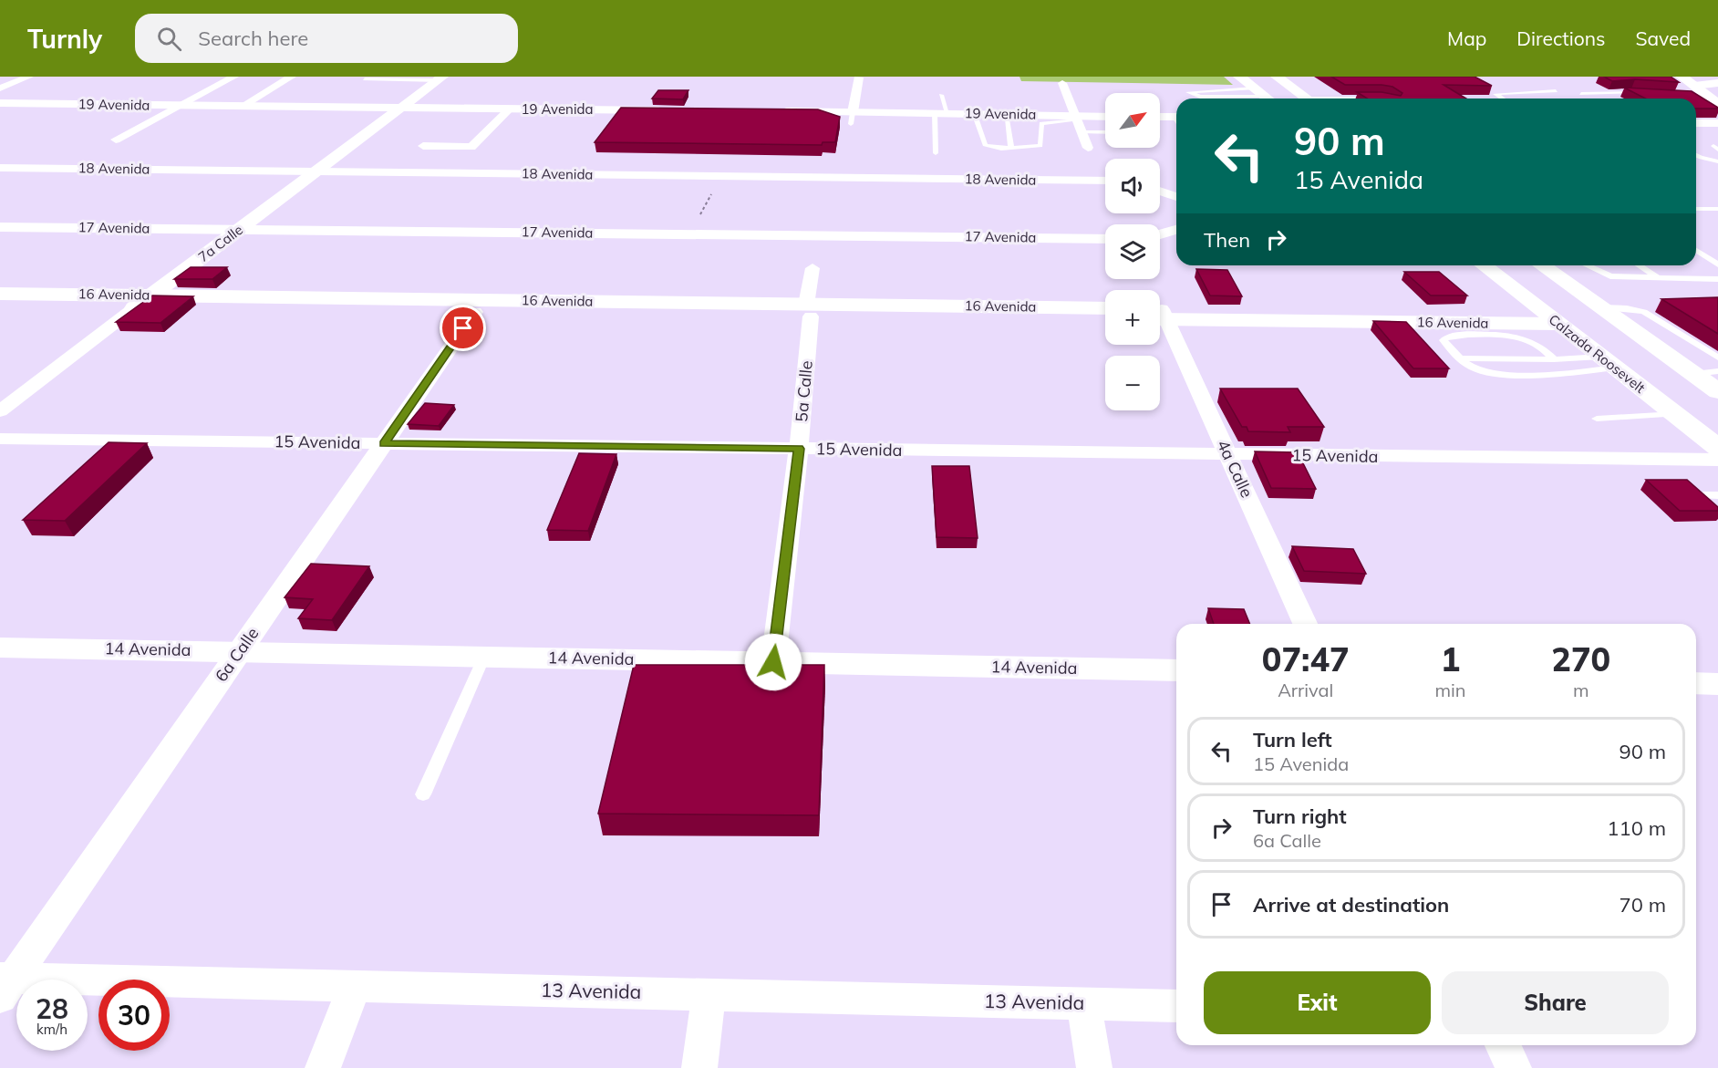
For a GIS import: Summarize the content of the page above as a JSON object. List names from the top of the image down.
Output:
{
  "streets": {
    "main road": ["16 Avenida", "Calzada Roosevelt"],
    "street": [
      "19 Avenida",
      "18 Avenida",
      "17 Avenida",
      "7a Calle",
      "5a Calle",
      "15 Avenida",
      "4a Calle",
      "14 Avenida",
      "6a Calle",
      "13 Avenida"
    ]
  },
  "crossings": [
    ["19 Avenida", "7a Calle"],
    ["18 Avenida", "7a Calle"],
    ["17 Avenida", "7a Calle"],
    ["7a Calle", "16 Avenida"],
    ["16 Avenida", "Calzada Roosevelt"],
    ["16 Avenida", "5a Calle"],
    ["16 Avenida", "6a Calle"],
    ["5a Calle", "15 Avenida"],
    ["5a Calle", "14 Avenida"],
    ["15 Avenida", "4a Calle"],
    ["15 Avenida", "6a Calle"],
    ["14 Avenida", "6a Calle"],
    ["6a Calle", "13 Avenida"]
  ],
  "north": "top right",
  "page": {
    "header": "Turnly",
    "search": "Search here",
    "nav": ["Map", "Directions", "Saved"],
    "map_buttons": ["+", "−"],
    "turn": ["90 m", "15 Avenida"],
    "then": "Then",
    "eta": [
      "07:47",
      "Arrival",
      "1",
      "min",
      "270",
      "m"
    ],
    "list": [
      {
        "name": "Turn left",
        "note": "15 Avenida",
        "value": "90 m"
      },
      {
        "name": "Turn right",
        "note": "6a Calle",
        "value": "110 m"
      },
      {
        "name": "Arrive at destination",
        "value": "70 m"
      }
    ],
    "buttons": ["Exit", "Share"],
    "speed": "28 km/h",
    "limit": "30"
  }
}
